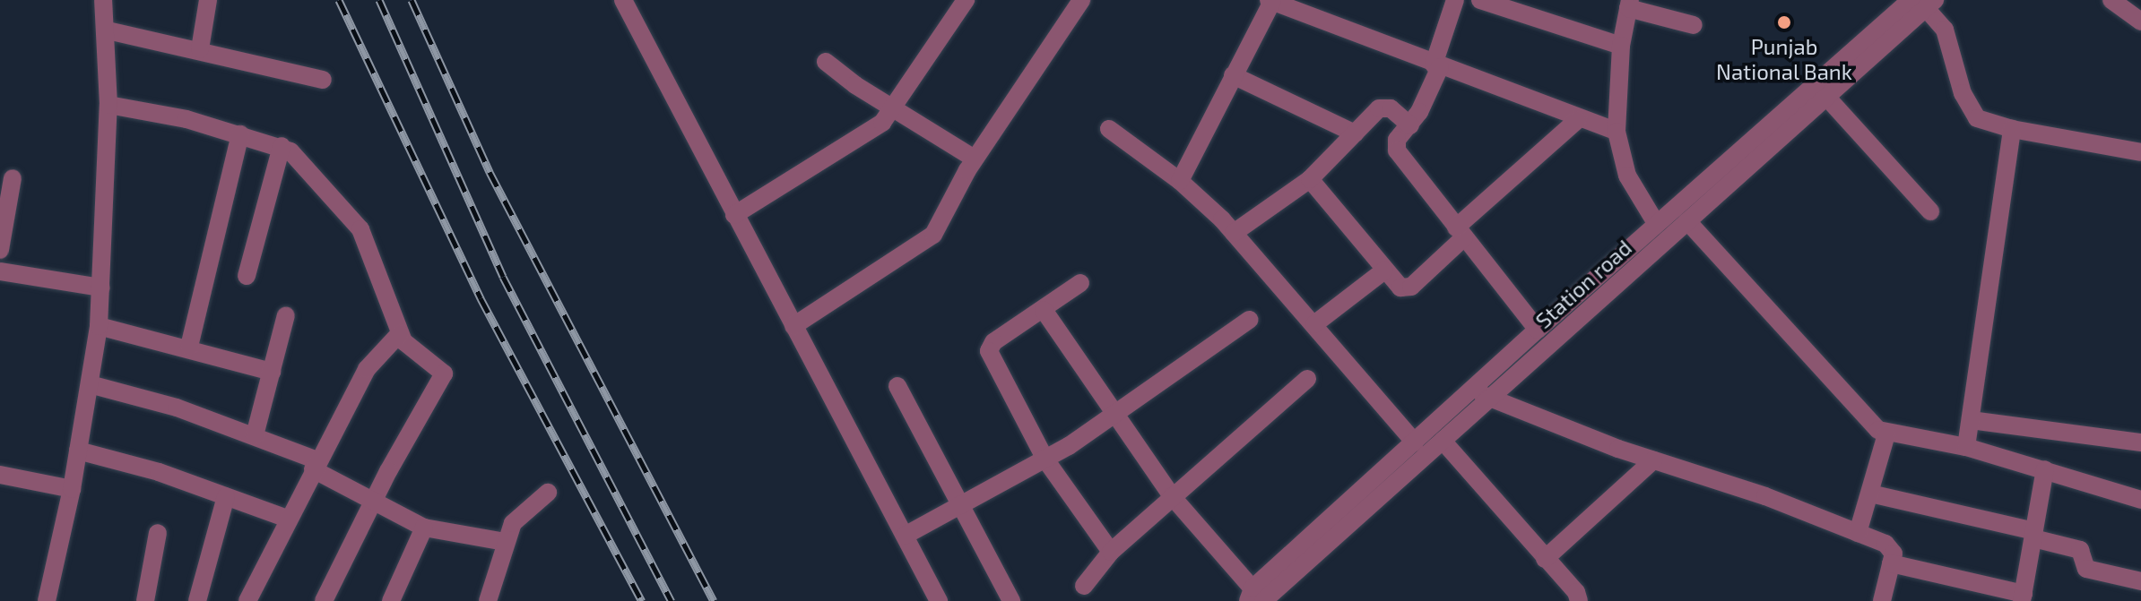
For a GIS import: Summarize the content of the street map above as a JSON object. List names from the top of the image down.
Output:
{
  "streets": {
    "street": ["Station road"]
  },
  "places": ["Punjab National Bank"]
}
